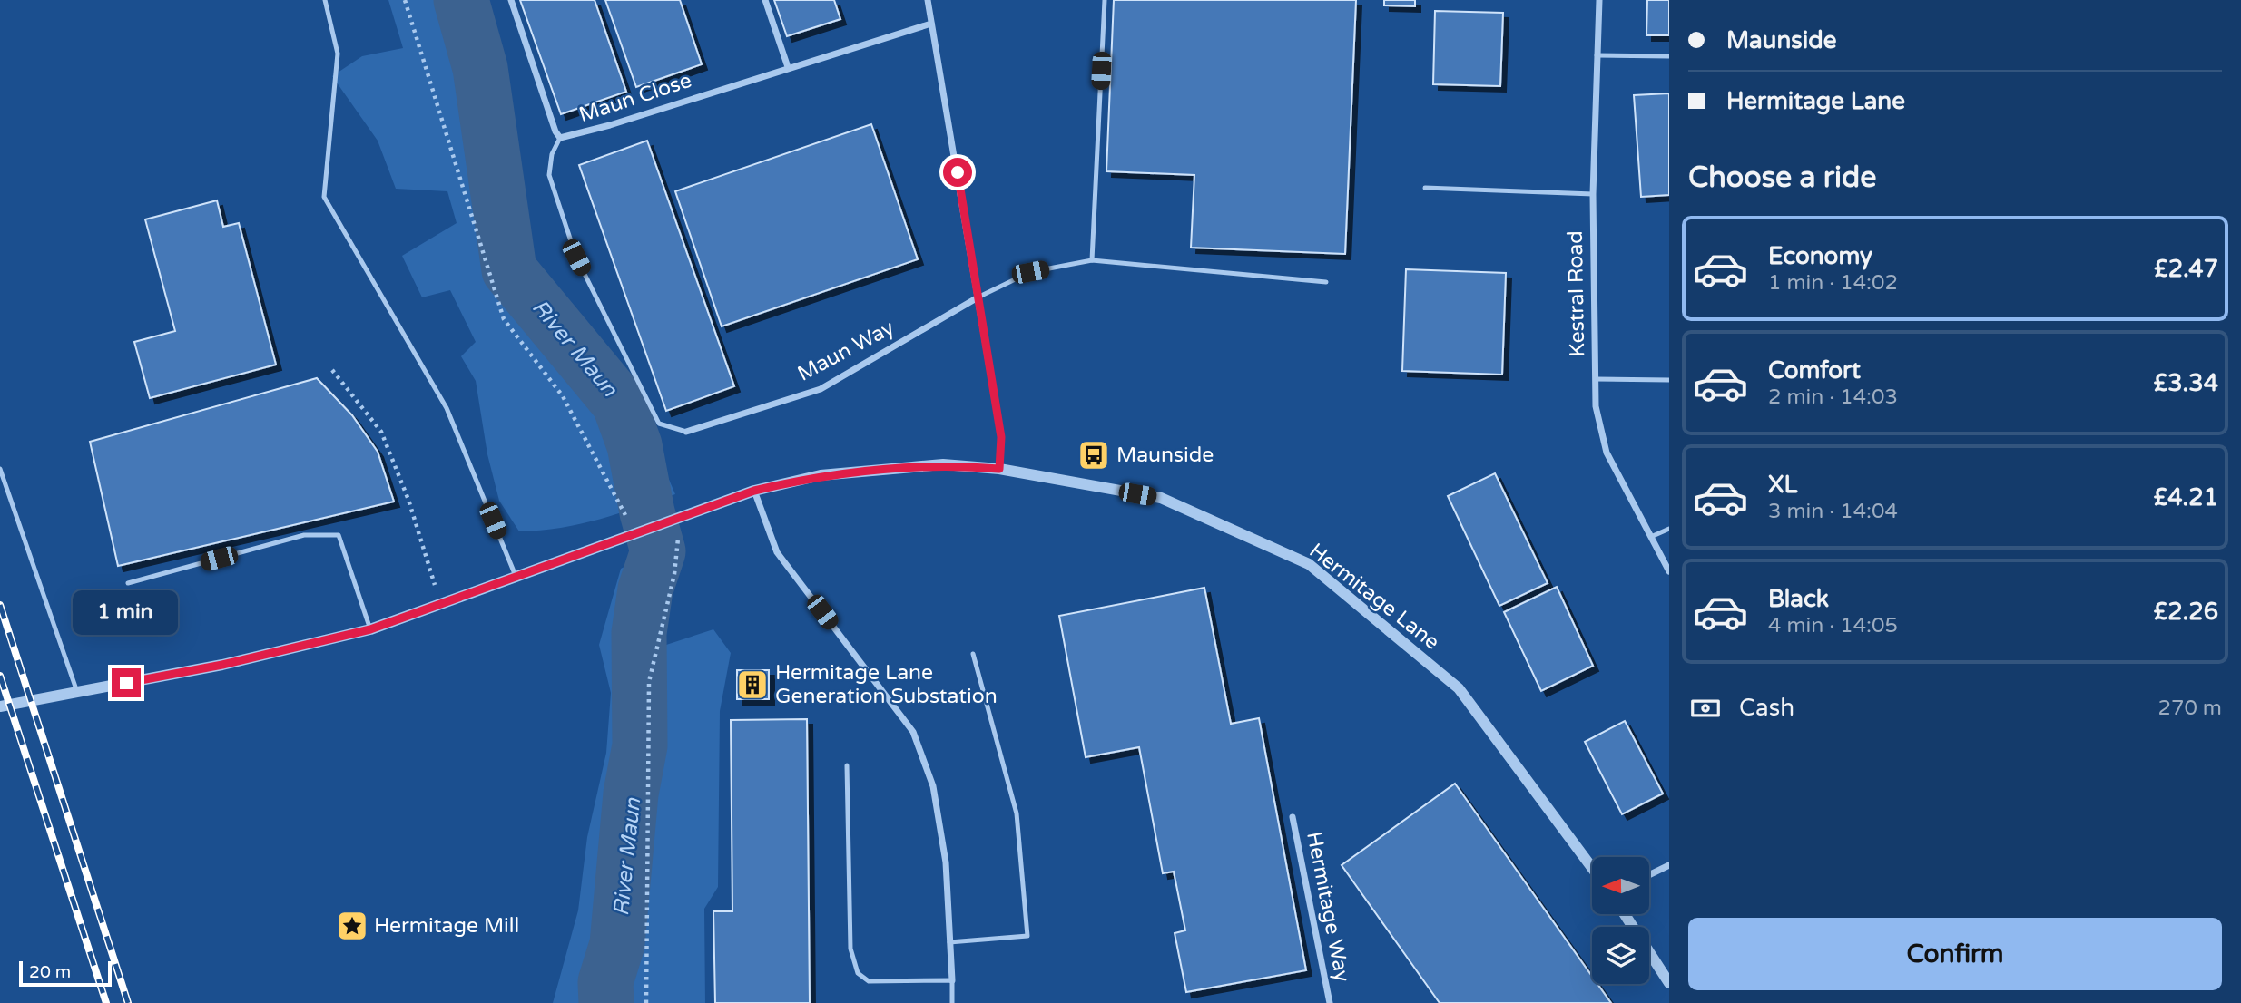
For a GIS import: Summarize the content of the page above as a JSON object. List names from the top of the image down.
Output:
{
  "streets": {
    "street": [
      "Maun Close",
      "Kestral Road",
      "Maun Way",
      "Hermitage Lane",
      "Hermitage Way"
    ]
  },
  "water": ["River Maun"],
  "places": {
    "bus stop": ["Maunside"],
    "building": ["Hermitage Lane Generation Substation"],
    "place": ["Hermitage Mill"]
  },
  "scale_bar": "20 m",
  "north": "left",
  "page": {
    "banner": ["Maunside", "Hermitage Lane"],
    "heading": "Choose a ride",
    "list": [
      {
        "name": "Economy",
        "note": "1 min · 14:02",
        "value": "£2.47"
      },
      {
        "name": "Comfort",
        "note": "2 min · 14:03",
        "value": "£3.34"
      },
      {
        "name": "XL",
        "note": "3 min · 14:04",
        "value": "£4.21"
      },
      {
        "name": "Black",
        "note": "4 min · 14:05",
        "value": "£2.26"
      }
    ],
    "bubble": "1 min",
    "pay": ["Cash", "270 m"],
    "buttons": "Confirm",
    "scale": "20 m"
  }
}
